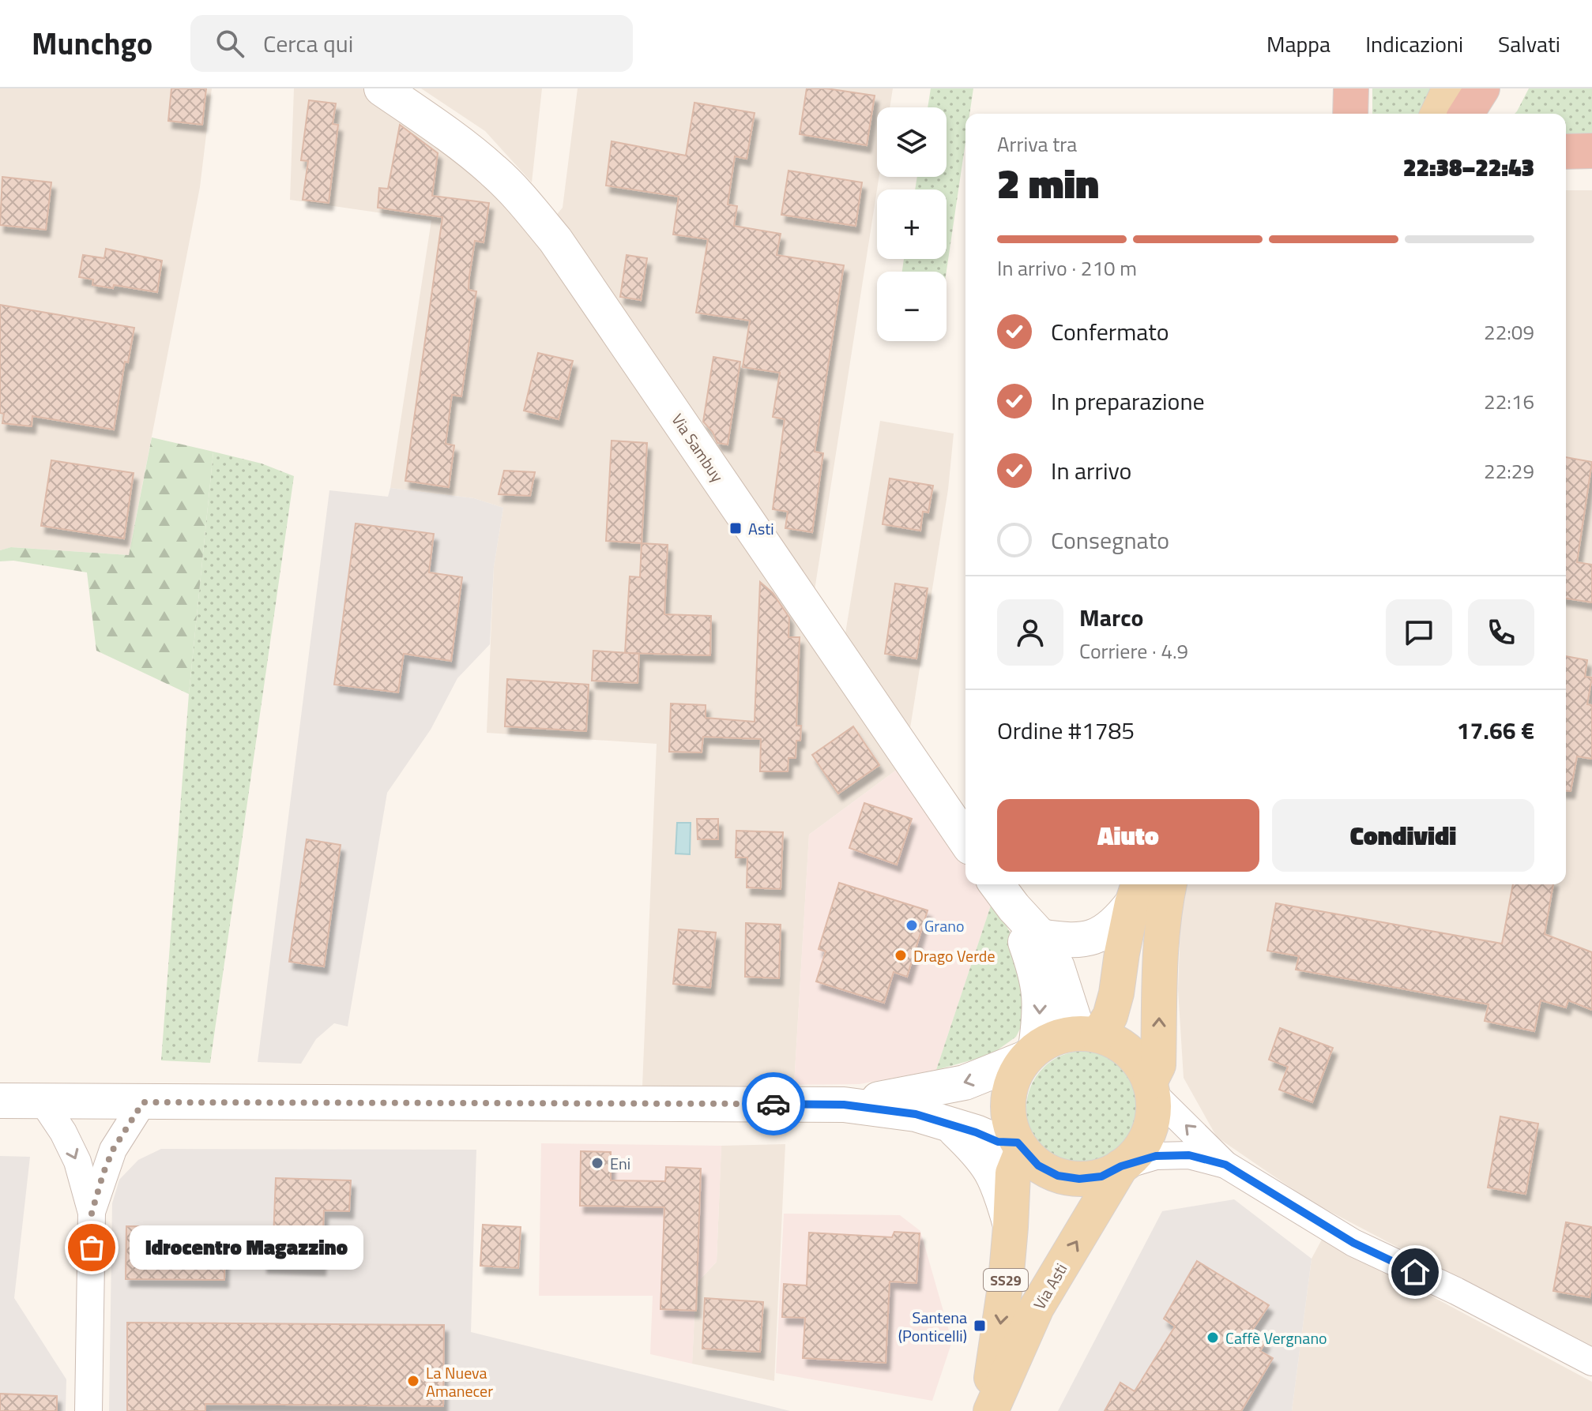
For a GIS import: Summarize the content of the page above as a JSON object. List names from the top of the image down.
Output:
{
  "streets": {
    "main road": ["SS29", "Via Asti"],
    "street": ["Via Sambuy"]
  },
  "crossings": [
    ["SS29", "Via Asti"]
  ],
  "places": {
    "transit": ["Asti", "Santena (Ponticelli)"],
    "other": [
      "Grano",
      "Drago Verde",
      "Eni",
      "Idrocentro Magazzino",
      "Caffè Vergnano",
      "La Nueva Amanecer"
    ]
  },
  "page": {
    "header": "Munchgo",
    "search": "Cerca qui",
    "nav": ["Mappa", "Indicazioni", "Salvati"],
    "map_buttons": ["+", "−"],
    "heading": ["2 min", "Arriva tra", "22:38–22:43"],
    "panel": [
      "Marco",
      "Corriere · 4.9",
      "Ordine #1785",
      "17.66 €"
    ],
    "bar": "In arrivo · 210 m",
    "list": [
      ["Confermato", "22:09"],
      ["In preparazione", "22:16"],
      ["In arrivo", "22:29"],
      "Consegnato"
    ],
    "buttons": ["Aiuto", "Condividi"],
    "bubble": "Idrocentro Magazzino"
  }
}
